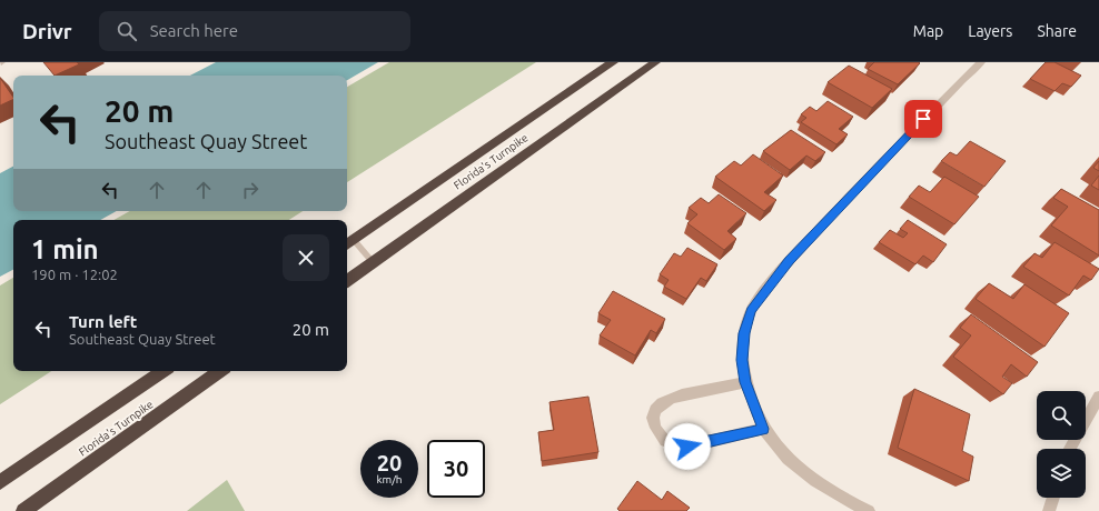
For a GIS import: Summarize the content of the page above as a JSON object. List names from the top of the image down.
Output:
{
  "streets": {
    "highway": ["Florida's Turnpike"]
  },
  "page": {
    "header": "Drivr",
    "search": "Search here",
    "nav": ["Map", "Layers", "Share"],
    "turn": ["20 m", "Southeast Quay Street"],
    "heading": ["1 min", "190 m · 12:02"],
    "list": [
      {
        "name": "Turn left",
        "note": "Southeast Quay Street",
        "value": "20 m"
      }
    ],
    "speed": "20 km/h",
    "limit": "30"
  }
}
